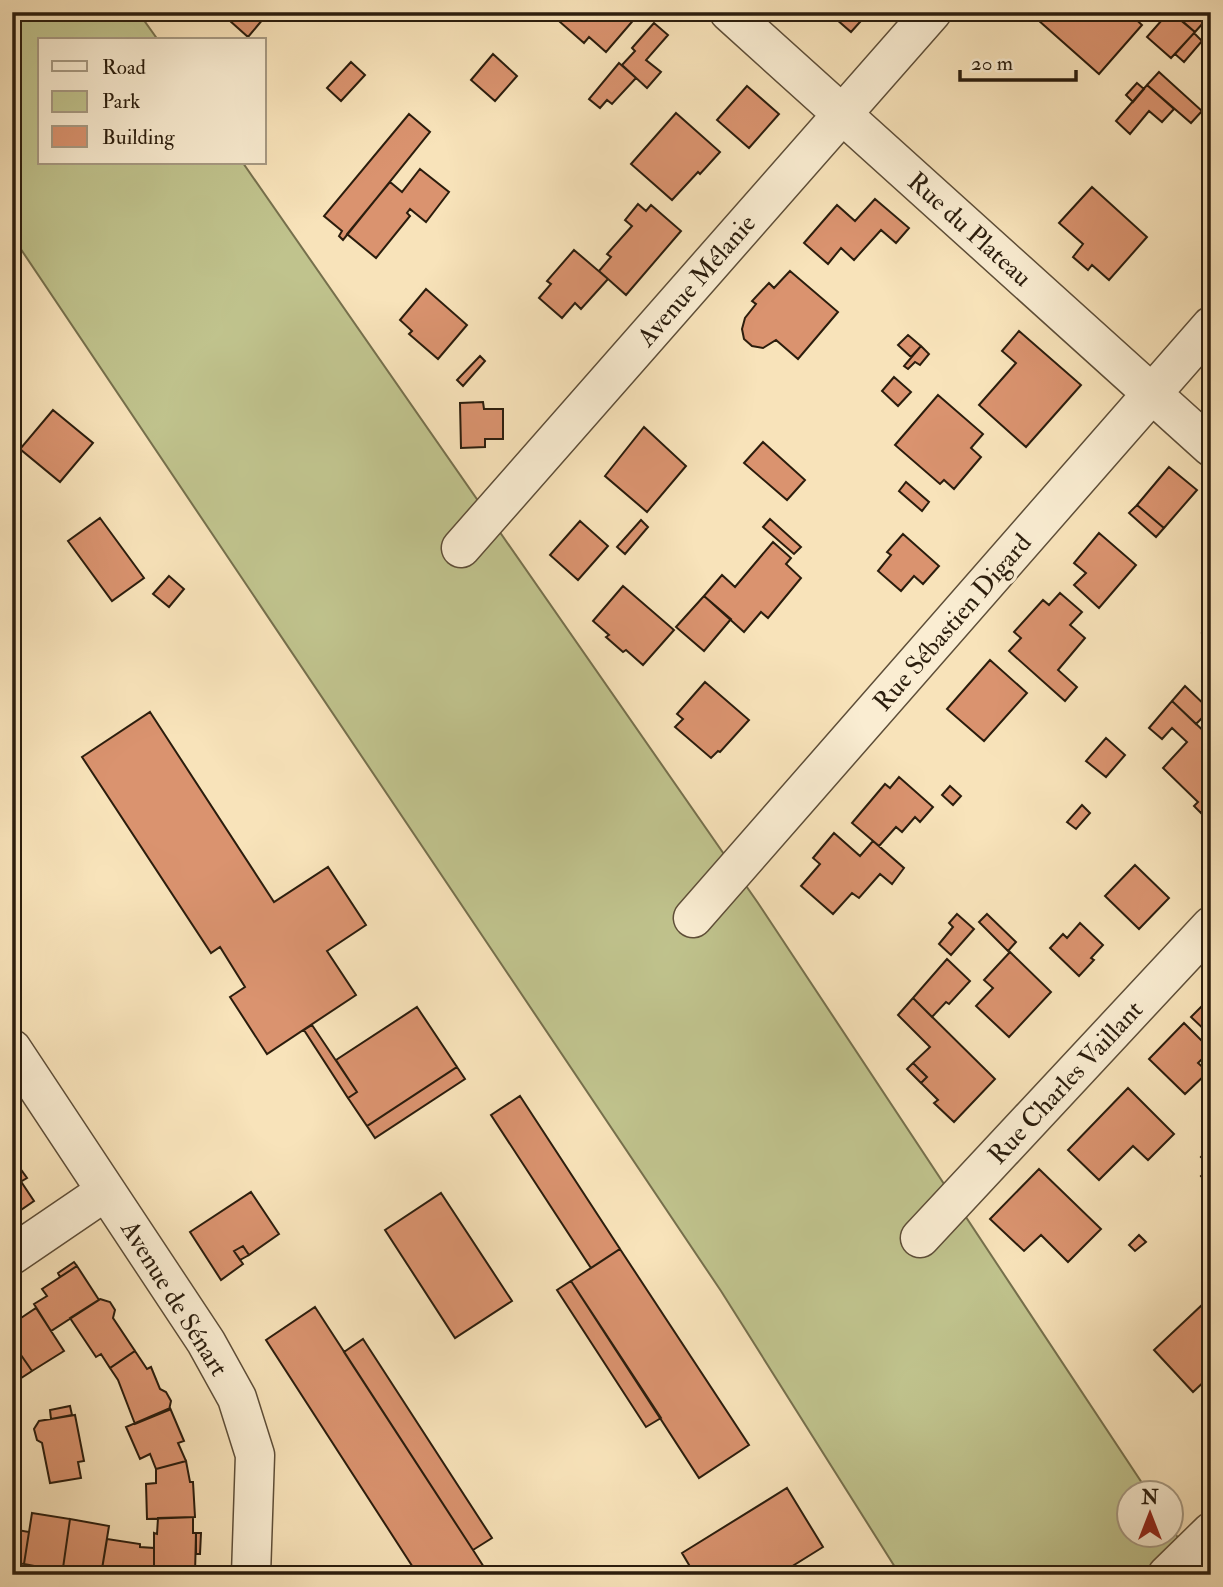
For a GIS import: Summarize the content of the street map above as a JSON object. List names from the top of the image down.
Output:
{
  "streets": {
    "street": [
      "Rue du Plateau",
      "Avenue Mélanie",
      "Rue Sébastien Digard",
      "Rue Charles Vaillant",
      "Avenue de Sénart"
    ]
  },
  "crossings": [
    ["Rue du Plateau", "Avenue Mélanie"],
    ["Rue du Plateau", "Rue Sébastien Digard"]
  ],
  "legend": ["Road", "Park", "Building"],
  "scale_bar": "20 m",
  "north": "top"
}
